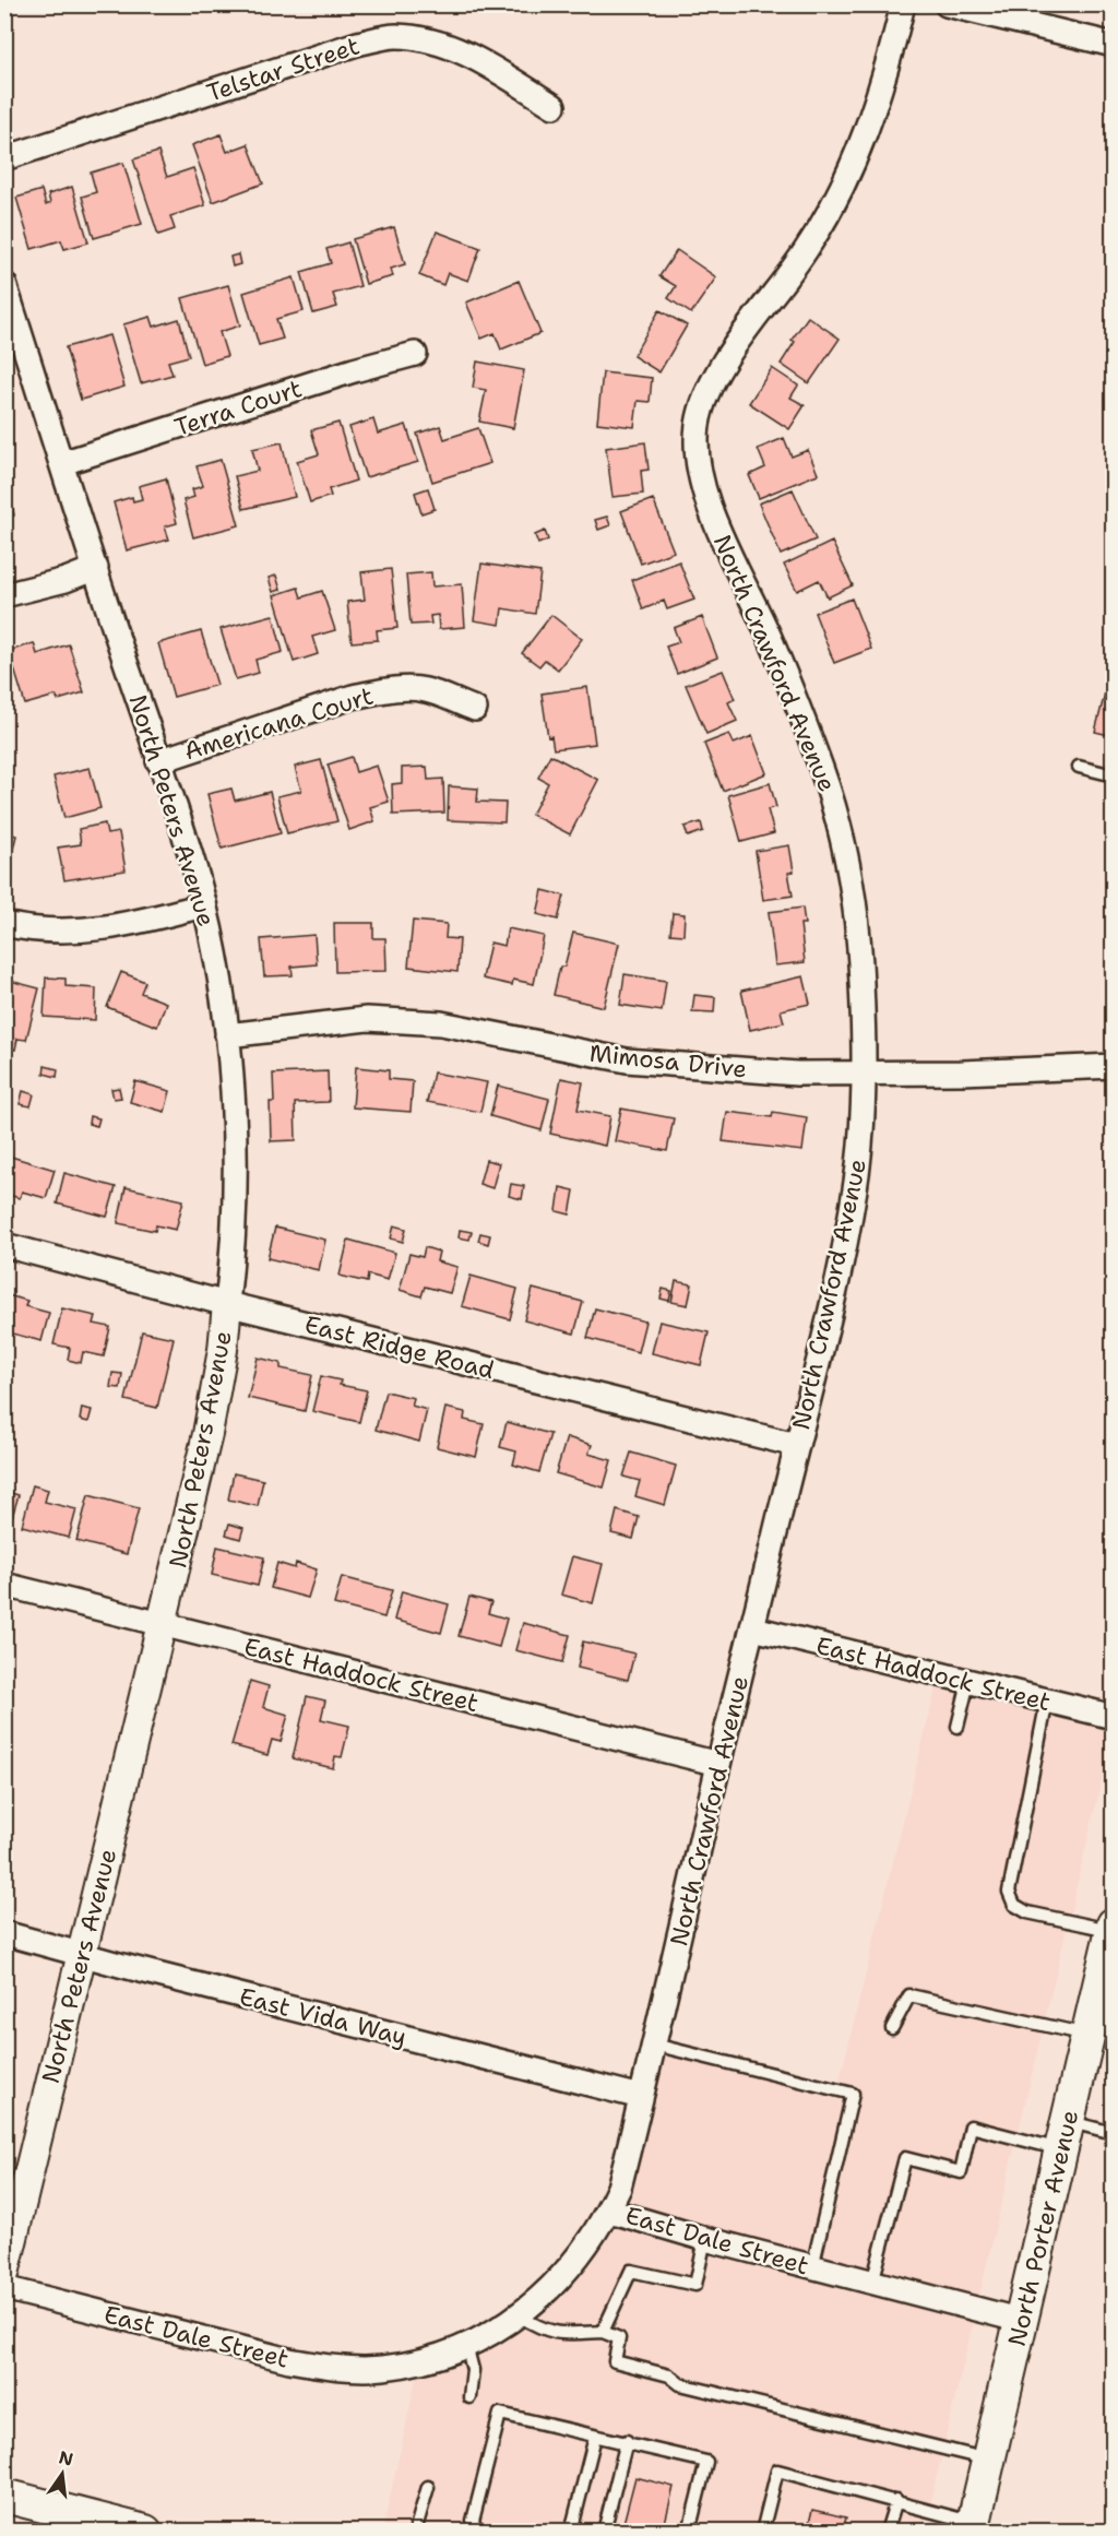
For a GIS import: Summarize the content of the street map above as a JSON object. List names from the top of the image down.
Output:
{
  "streets": {
    "main road": ["North Porter Avenue"],
    "street": [
      "Telstar Street",
      "Terra Court",
      "North Crawford Avenue",
      "Americana Court",
      "North Peters Avenue",
      "Mimosa Drive",
      "East Ridge Road",
      "East Haddock Street",
      "East Vida Way",
      "East Dale Street"
    ]
  },
  "crossings": [
    ["Terra Court", "North Peters Avenue"],
    ["North Crawford Avenue", "Mimosa Drive"],
    ["North Crawford Avenue", "East Ridge Road"],
    ["North Crawford Avenue", "East Haddock Street"],
    ["North Crawford Avenue", "East Vida Way"],
    ["North Crawford Avenue", "East Dale Street"],
    ["Americana Court", "North Peters Avenue"],
    ["North Peters Avenue", "Mimosa Drive"],
    ["North Peters Avenue", "East Ridge Road"],
    ["North Peters Avenue", "East Haddock Street"],
    ["North Peters Avenue", "East Vida Way"],
    ["North Porter Avenue", "East Dale Street"]
  ],
  "north": "top"
}
